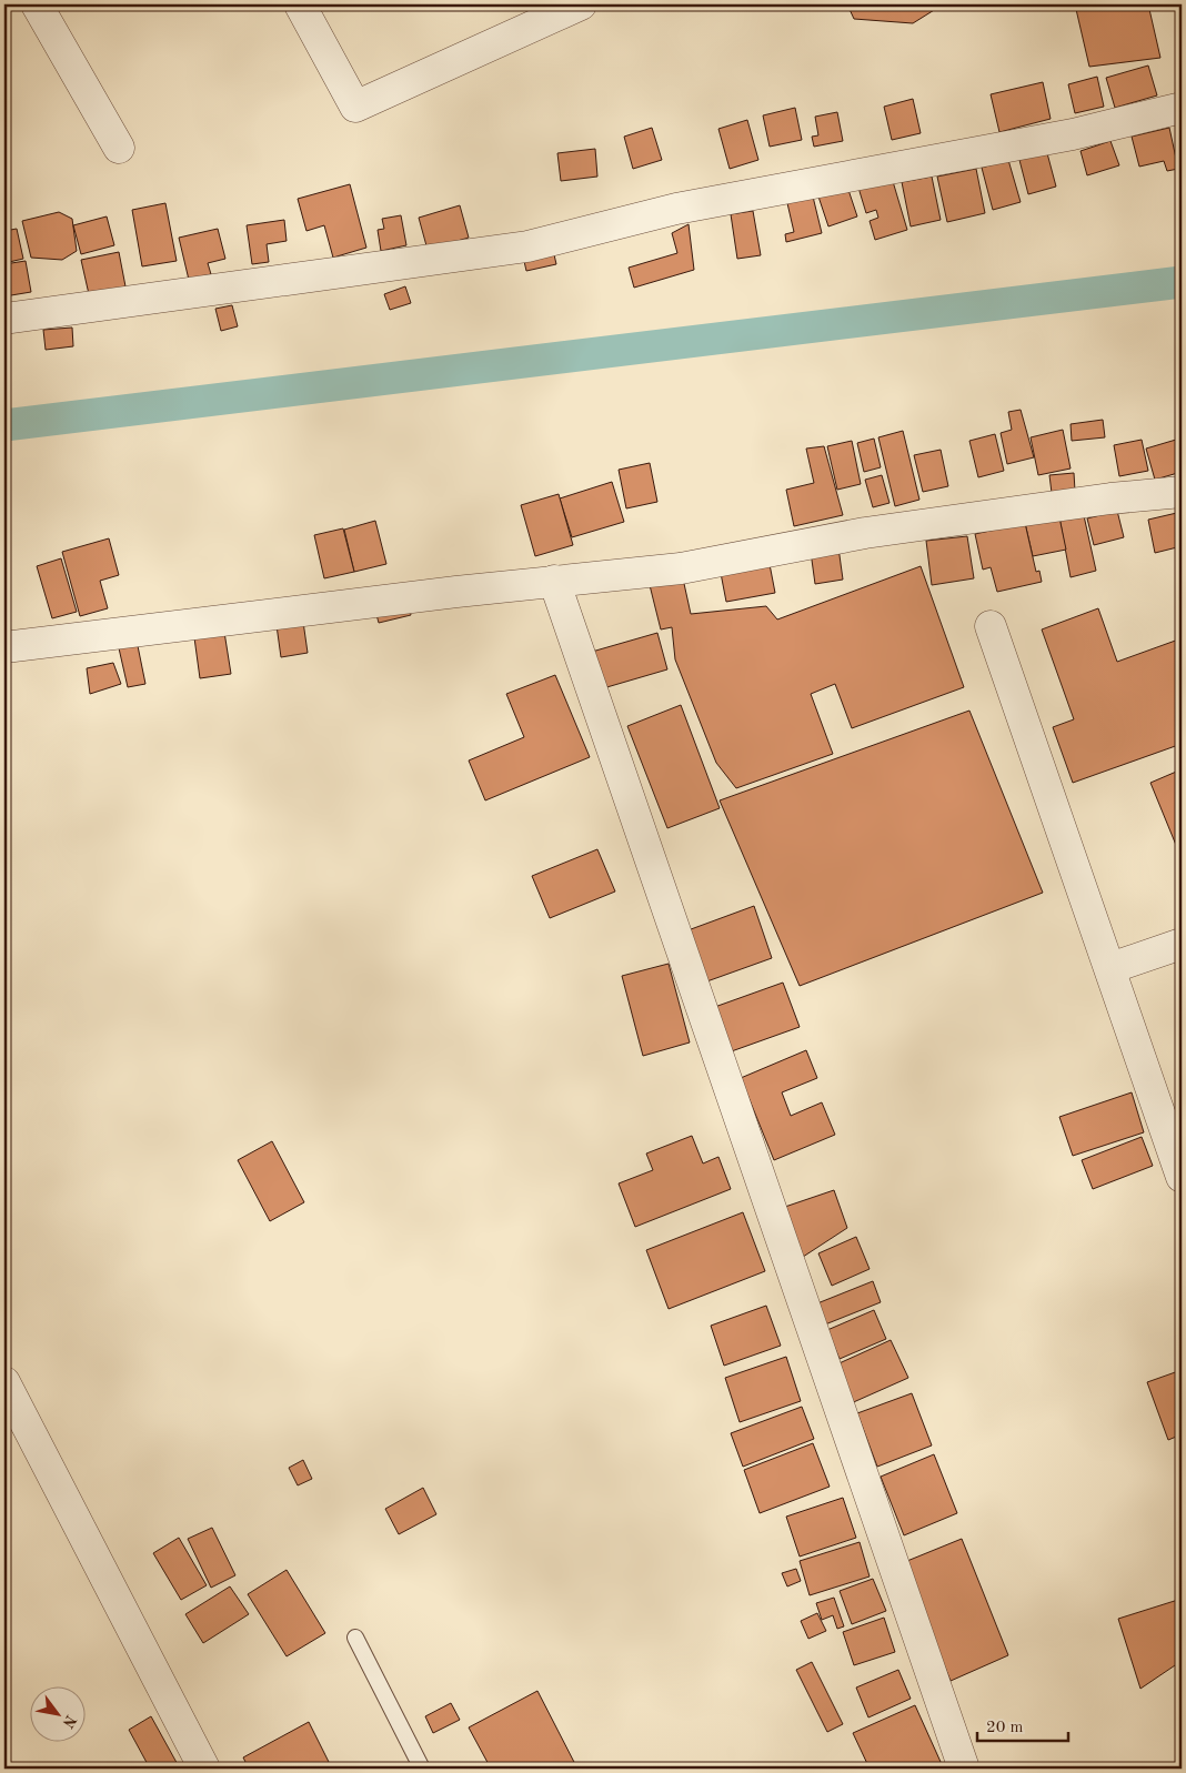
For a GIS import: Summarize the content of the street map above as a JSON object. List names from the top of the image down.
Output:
{
  "scale_bar": "20 m",
  "north": "bottom right"
}
